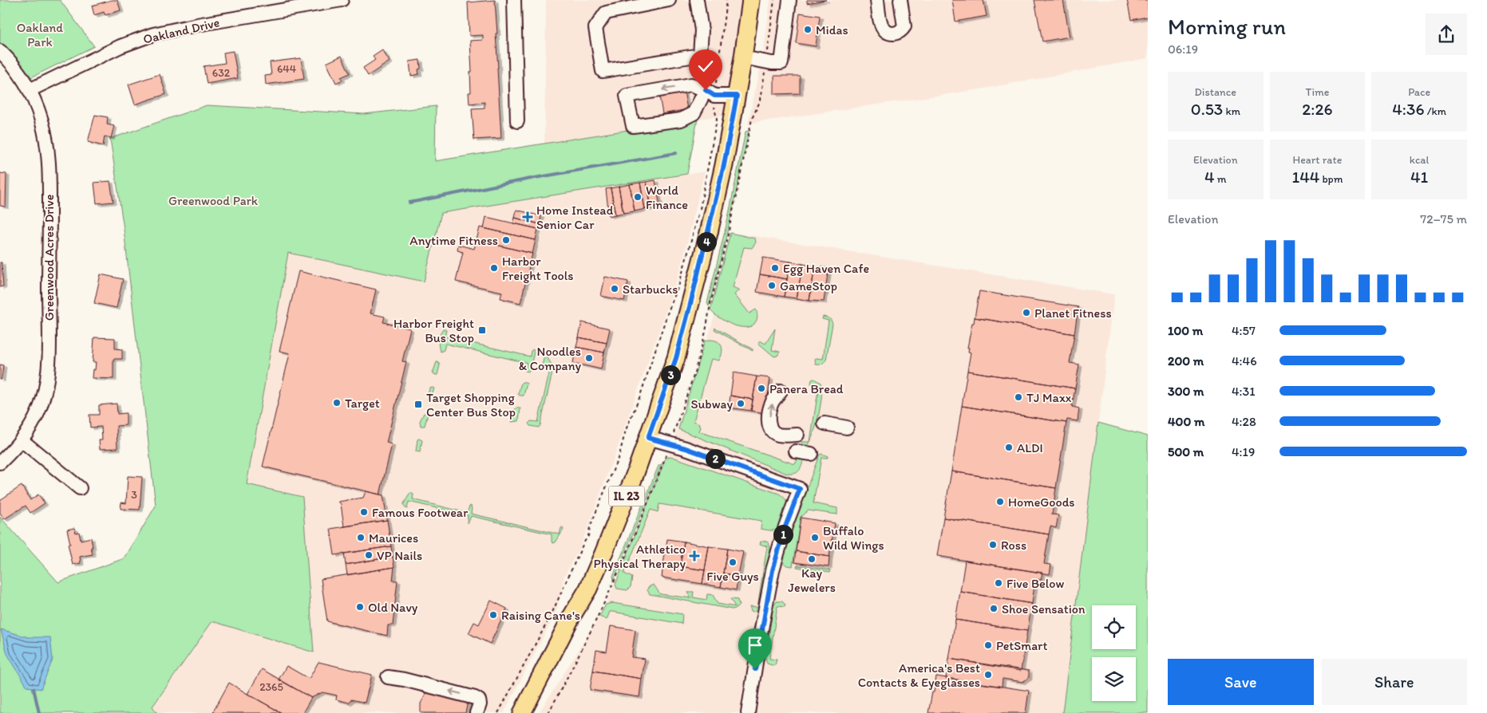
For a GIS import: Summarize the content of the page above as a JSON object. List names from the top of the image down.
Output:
{
  "streets": {
    "main road": ["IL 23"],
    "street": ["Oakland Drive", "Greenwood Acres Drive"]
  },
  "crossings": [
    ["Oakland Drive", "Greenwood Acres Drive"]
  ],
  "parks": ["Oakland Park", "Greenwood Park"],
  "places": {
    "other": [
      "Midas",
      "World Finance",
      "Anytime Fitness",
      "Harbor Freight Tools",
      "Egg Haven Cafe",
      "GameStop",
      "Starbucks",
      "Planet Fitness",
      "Noodles & Company",
      "Panera Bread",
      "TJ Maxx",
      "Target",
      "Subway",
      "ALDI",
      "HomeGoods",
      "Famous Footwear",
      "Maurices",
      "Buffalo Wild Wings",
      "Ross",
      "VP Nails",
      "Kay Jewelers",
      "Five Guys",
      "Five Below",
      "Old Navy",
      "Shoe Sensation",
      "Raising Cane's",
      "PetSmart",
      "America's Best Contacts & Eyeglasses"
    ],
    "health": ["Home Instead Senior Car", "Athletico Physical Therapy"],
    "transit": ["Harbor Freight Bus Stop", "Target Shopping Center Bus Stop"]
  },
  "house_numbers": [
    "644",
    "632",
    "3",
    "2365"
  ],
  "page": {
    "heading": ["Morning run", "06:19"],
    "stats": [
      ["Distance", "0.53 km"],
      ["Time", "2:26"],
      ["Pace", "4:36 /km"],
      ["Elevation", "4 m"],
      ["Heart rate", "144 bpm"],
      ["kcal", "41"]
    ],
    "chart": ["Elevation", "72–75 m"],
    "pins": [
      "4",
      "3",
      "2",
      "1"
    ],
    "list": [
      {
        "name": "100 m",
        "note": "4:57"
      },
      {
        "name": "200 m",
        "note": "4:46"
      },
      {
        "name": "300 m",
        "note": "4:31"
      },
      {
        "name": "400 m",
        "note": "4:28"
      },
      {
        "name": "500 m",
        "note": "4:19"
      }
    ],
    "buttons": ["Save", "Share"]
  }
}
